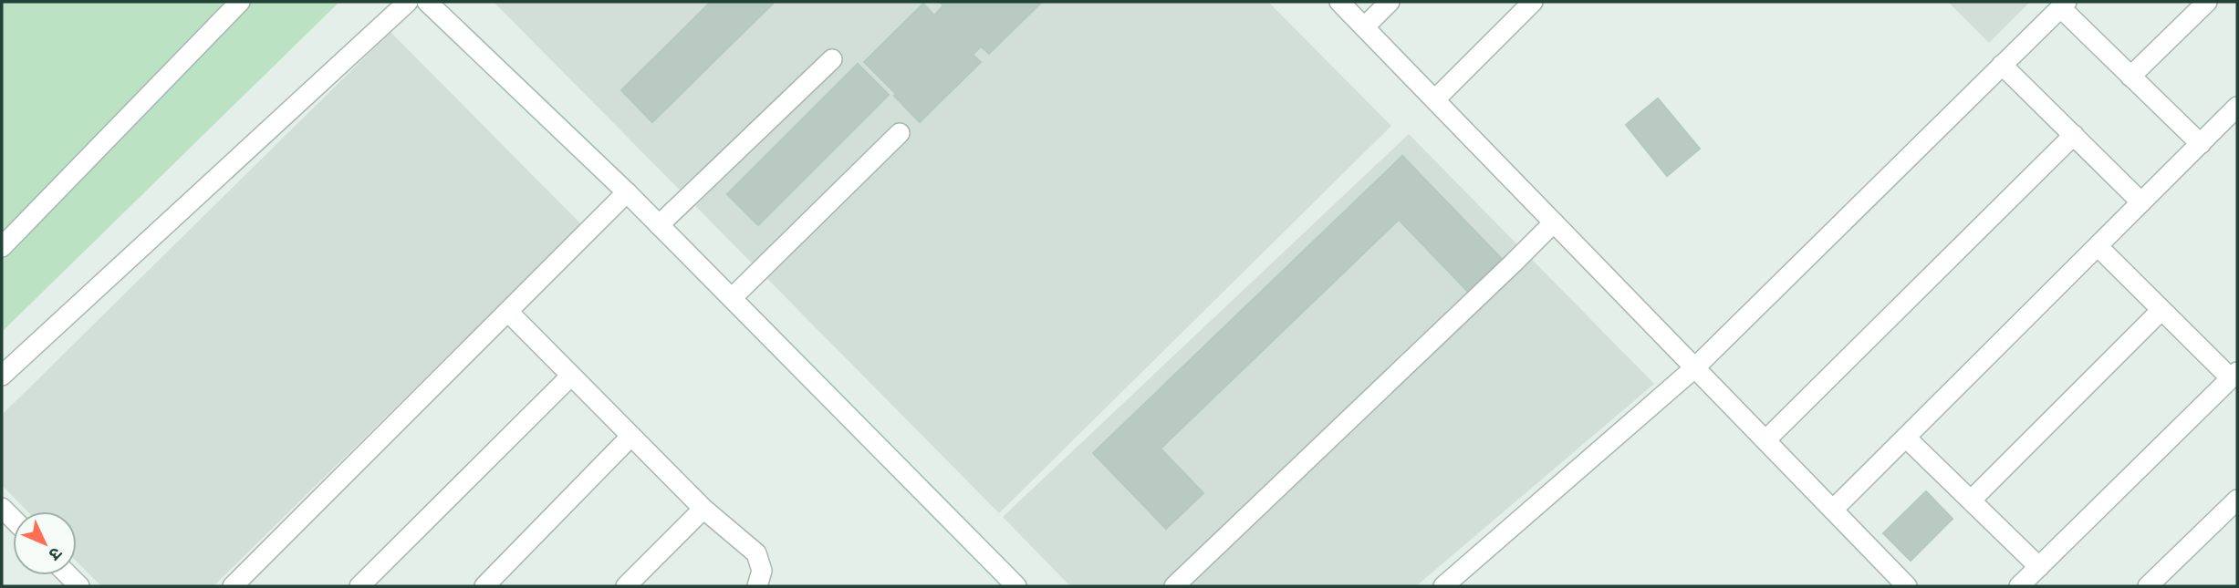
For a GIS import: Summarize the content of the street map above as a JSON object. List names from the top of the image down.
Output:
{
  "north": "bottom right"
}
